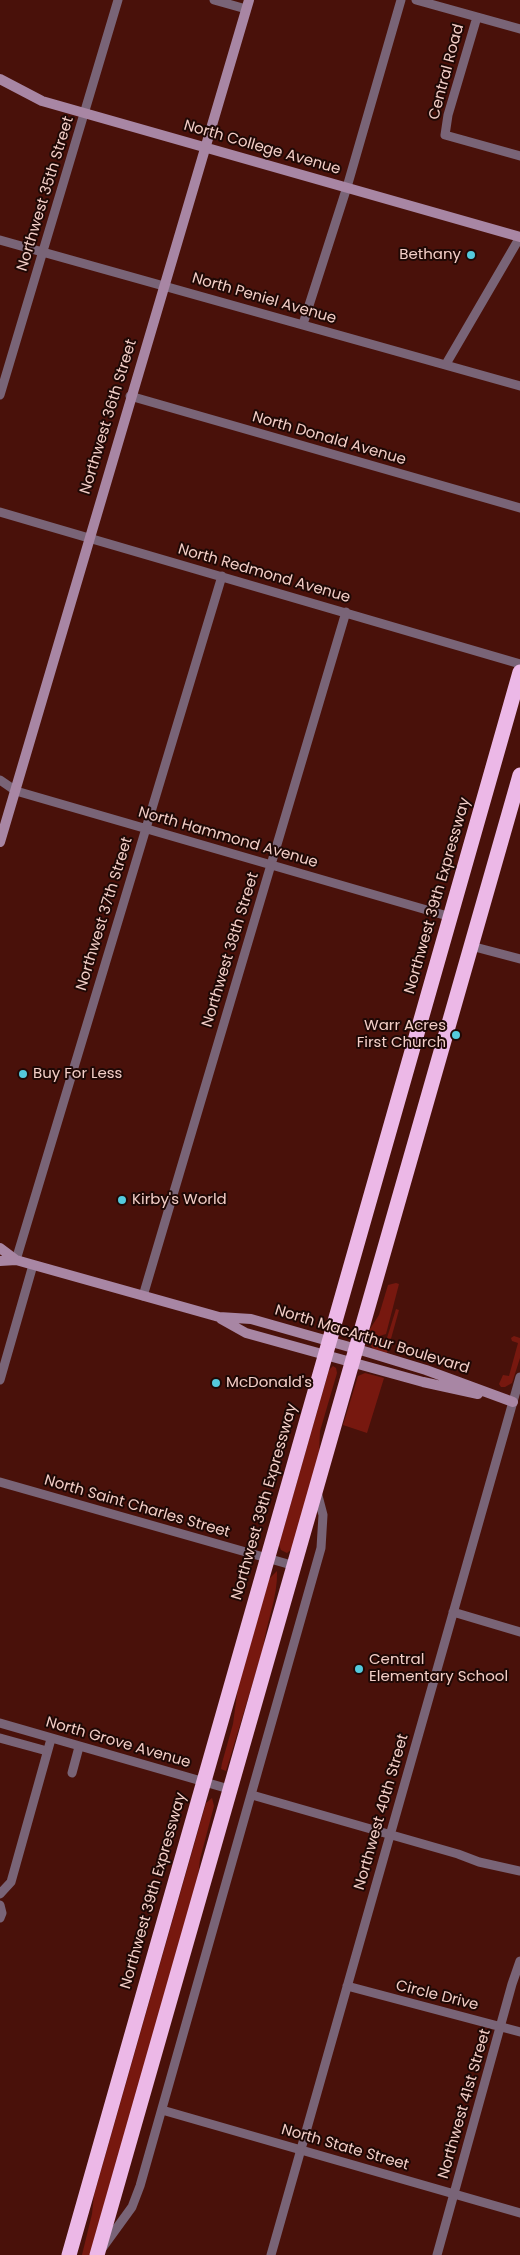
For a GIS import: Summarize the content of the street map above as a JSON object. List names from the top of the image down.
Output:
{
  "streets": {
    "highway": ["Northwest 39th Expressway"],
    "main road": ["North College Avenue", "Northwest 36th Street", "North MacArthur Boulevard"],
    "street": [
      "Central Road",
      "Northwest 35th Street",
      "North Peniel Avenue",
      "North Donald Avenue",
      "North Redmond Avenue",
      "North Hammond Avenue",
      "Northwest 37th Street",
      "Northwest 38th Street",
      "North Saint Charles Street",
      "North Grove Avenue",
      "Northwest 40th Street",
      "Circle Drive",
      "Northwest 41st Street",
      "North State Street"
    ]
  },
  "crossings": [
    ["North College Avenue", "Northwest 35th Street"],
    ["North College Avenue", "Northwest 36th Street"],
    ["Northwest 35th Street", "North Peniel Avenue"],
    ["North Peniel Avenue", "Northwest 36th Street"],
    ["Northwest 36th Street", "North Donald Avenue"],
    ["Northwest 36th Street", "North Redmond Avenue"],
    ["Northwest 36th Street", "North Hammond Avenue"],
    ["North Redmond Avenue", "Northwest 37th Street"],
    ["North Redmond Avenue", "Northwest 38th Street"],
    ["North Hammond Avenue", "Northwest 39th Expressway"],
    ["North Hammond Avenue", "Northwest 37th Street"],
    ["North Hammond Avenue", "Northwest 38th Street"],
    ["Northwest 39th Expressway", "North MacArthur Boulevard"],
    ["Northwest 39th Expressway", "North Saint Charles Street"],
    ["Northwest 39th Expressway", "North Grove Avenue"],
    ["Northwest 37th Street", "North MacArthur Boulevard"],
    ["Northwest 38th Street", "North MacArthur Boulevard"],
    ["North MacArthur Boulevard", "Northwest 40th Street"],
    ["Northwest 40th Street", "Circle Drive"],
    ["Northwest 40th Street", "North State Street"],
    ["Circle Drive", "Northwest 41st Street"],
    ["Northwest 41st Street", "North State Street"]
  ],
  "places": [
    "Bethany",
    "Warr Acres First Church",
    "Buy For Less",
    "Kirby's World",
    "McDonald's",
    "Central Elementary School"
  ]
}
